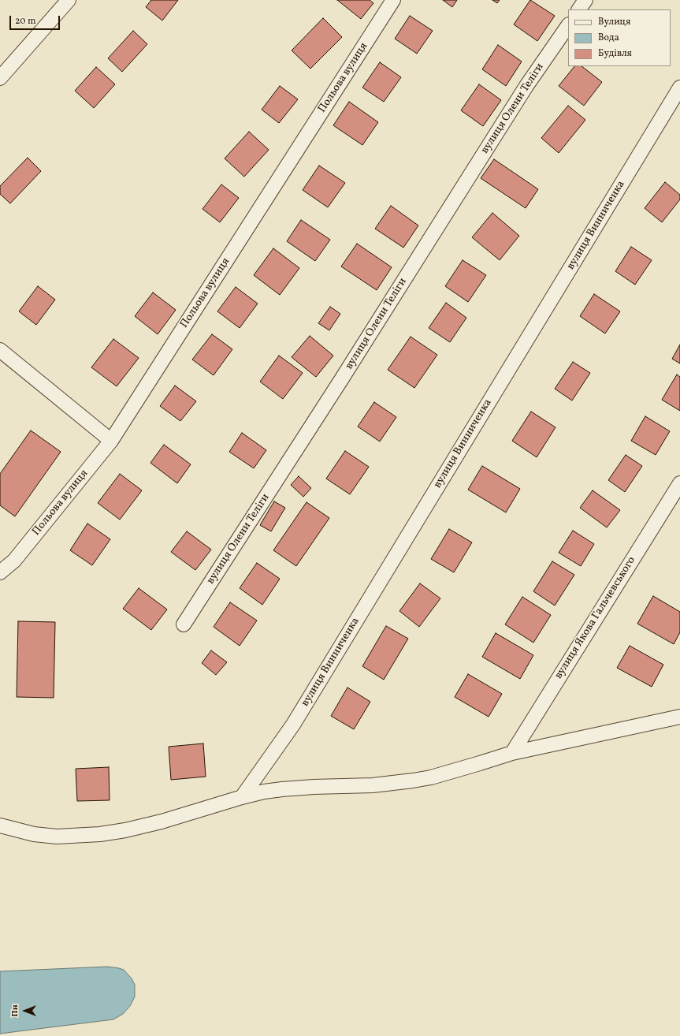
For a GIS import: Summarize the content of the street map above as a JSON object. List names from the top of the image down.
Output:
{
  "streets": {
    "street": [
      "Польова вулиця",
      "вулиця Олени Теліги",
      "вулиця Винниченка",
      "вулиця Якова Гальчевського"
    ]
  },
  "legend": ["Вулиця", "Вода", "Будівля"],
  "scale_bar": "20 m",
  "north": "left"
}
